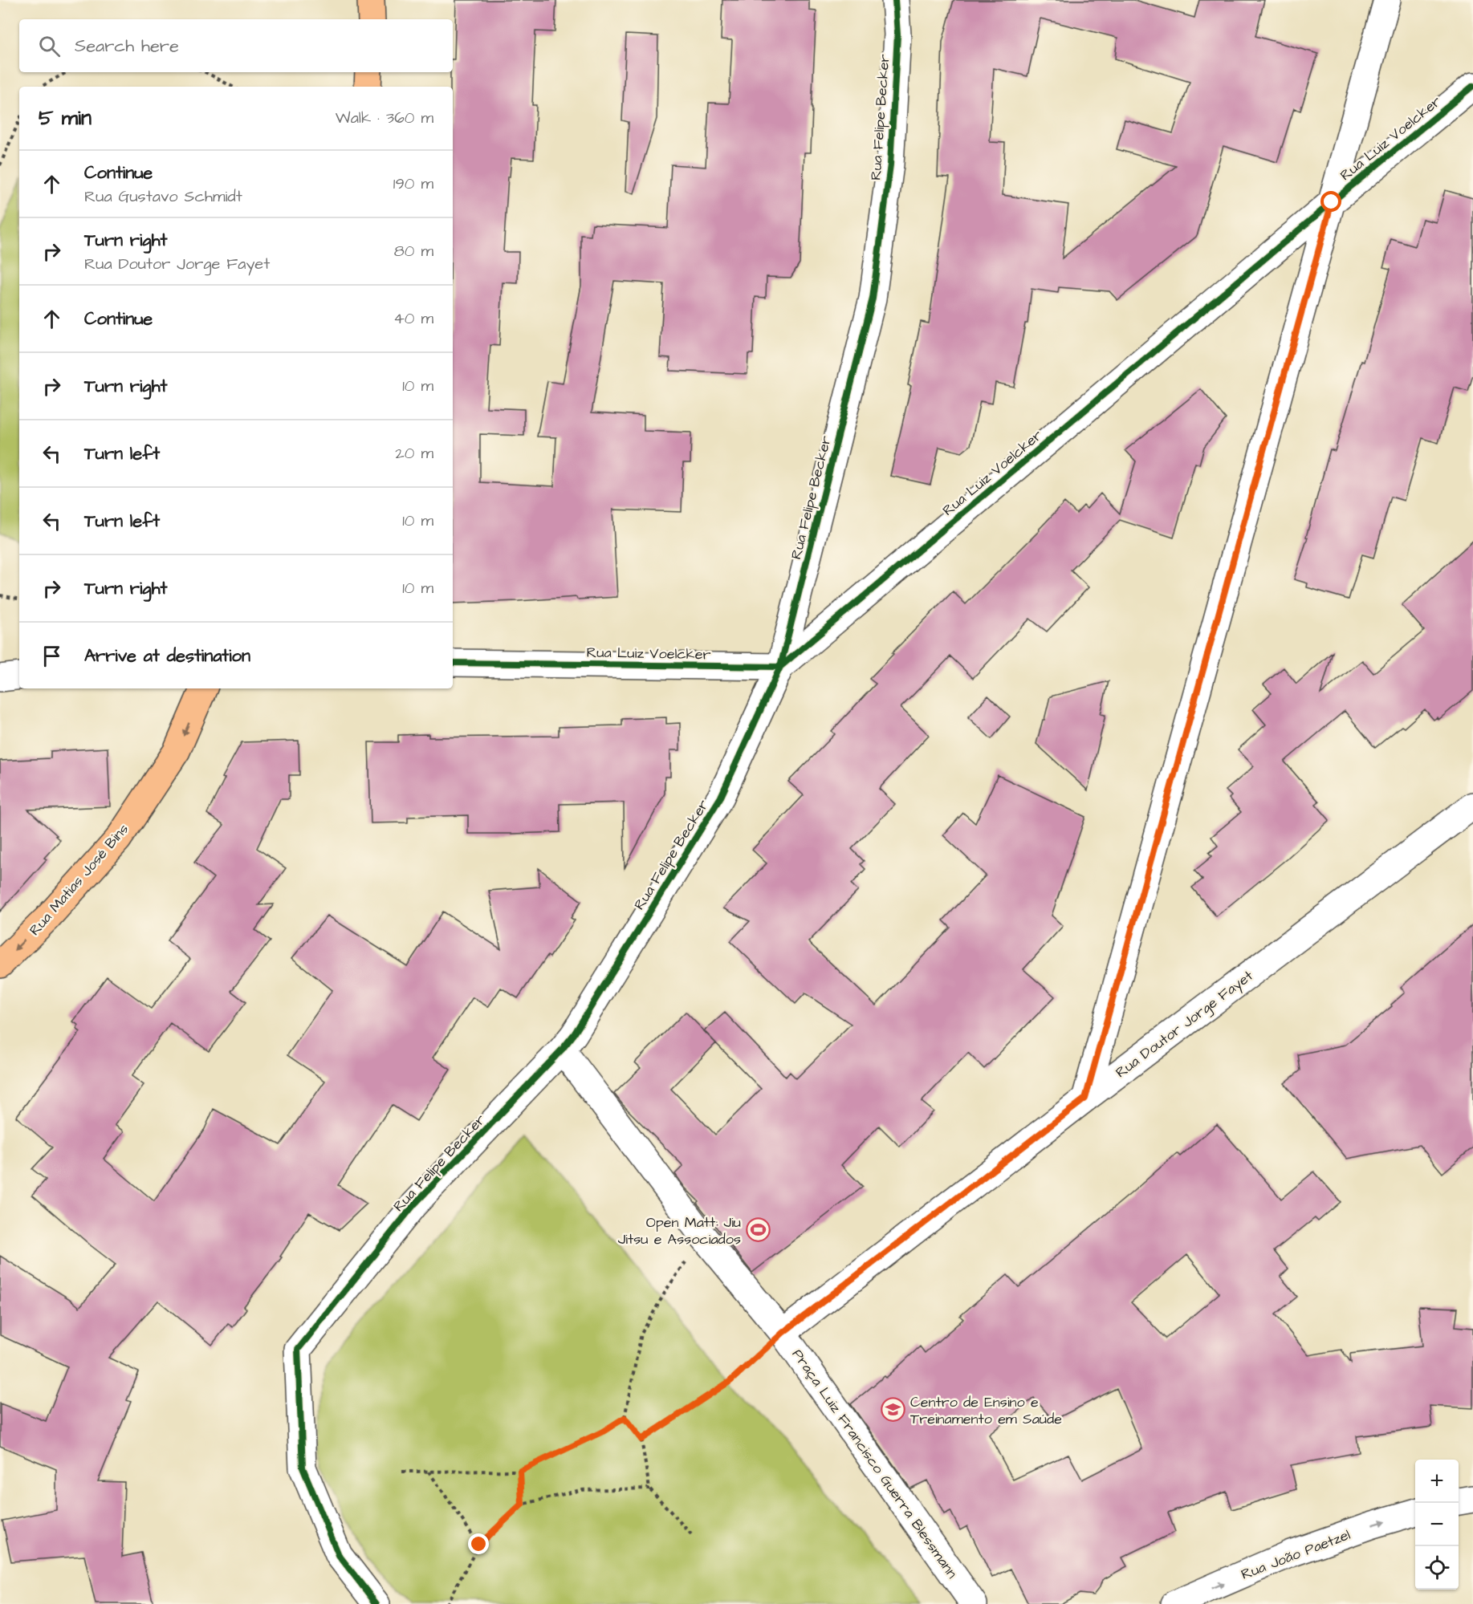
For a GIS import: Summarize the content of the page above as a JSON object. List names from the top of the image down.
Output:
{
  "streets": {
    "main road": ["Rua Matias José Bins"],
    "street": [
      "Rua Felipe Becker",
      "Rua Luiz Voelcker",
      "Rua Doutor Jorge Fayet",
      "Praça Luiz Francisco Guerra Blessmann",
      "Rua João Paetzel"
    ]
  },
  "crossings": [
    ["Rua Felipe Becker", "Rua Luiz Voelcker"],
    ["Rua Felipe Becker", "Praça Luiz Francisco Guerra Blessmann"],
    ["Rua Doutor Jorge Fayet", "Praça Luiz Francisco Guerra Blessmann"]
  ],
  "one_way": ["Rua Matias José Bins", "Rua João Paetzel"],
  "places": {
    "sports": ["Open Matt: Jiu Jitsu e Associados"],
    "school or university": ["Centro de Ensino e Treinamento em Saúde"]
  },
  "page": {
    "search": "Search here",
    "heading": ["5 min", "Walk · 360 m"],
    "list": [
      ["Continue", "Rua Gustavo Schmidt", "190 m"],
      ["Turn right", "Rua Doutor Jorge Fayet", "80 m"],
      ["Continue", "40 m"],
      ["Turn right", "10 m"],
      ["Turn left", "20 m"],
      ["Turn left", "10 m"],
      ["Turn right", "10 m"],
      "Arrive at destination"
    ],
    "map_buttons": ["+", "−"]
  }
}
